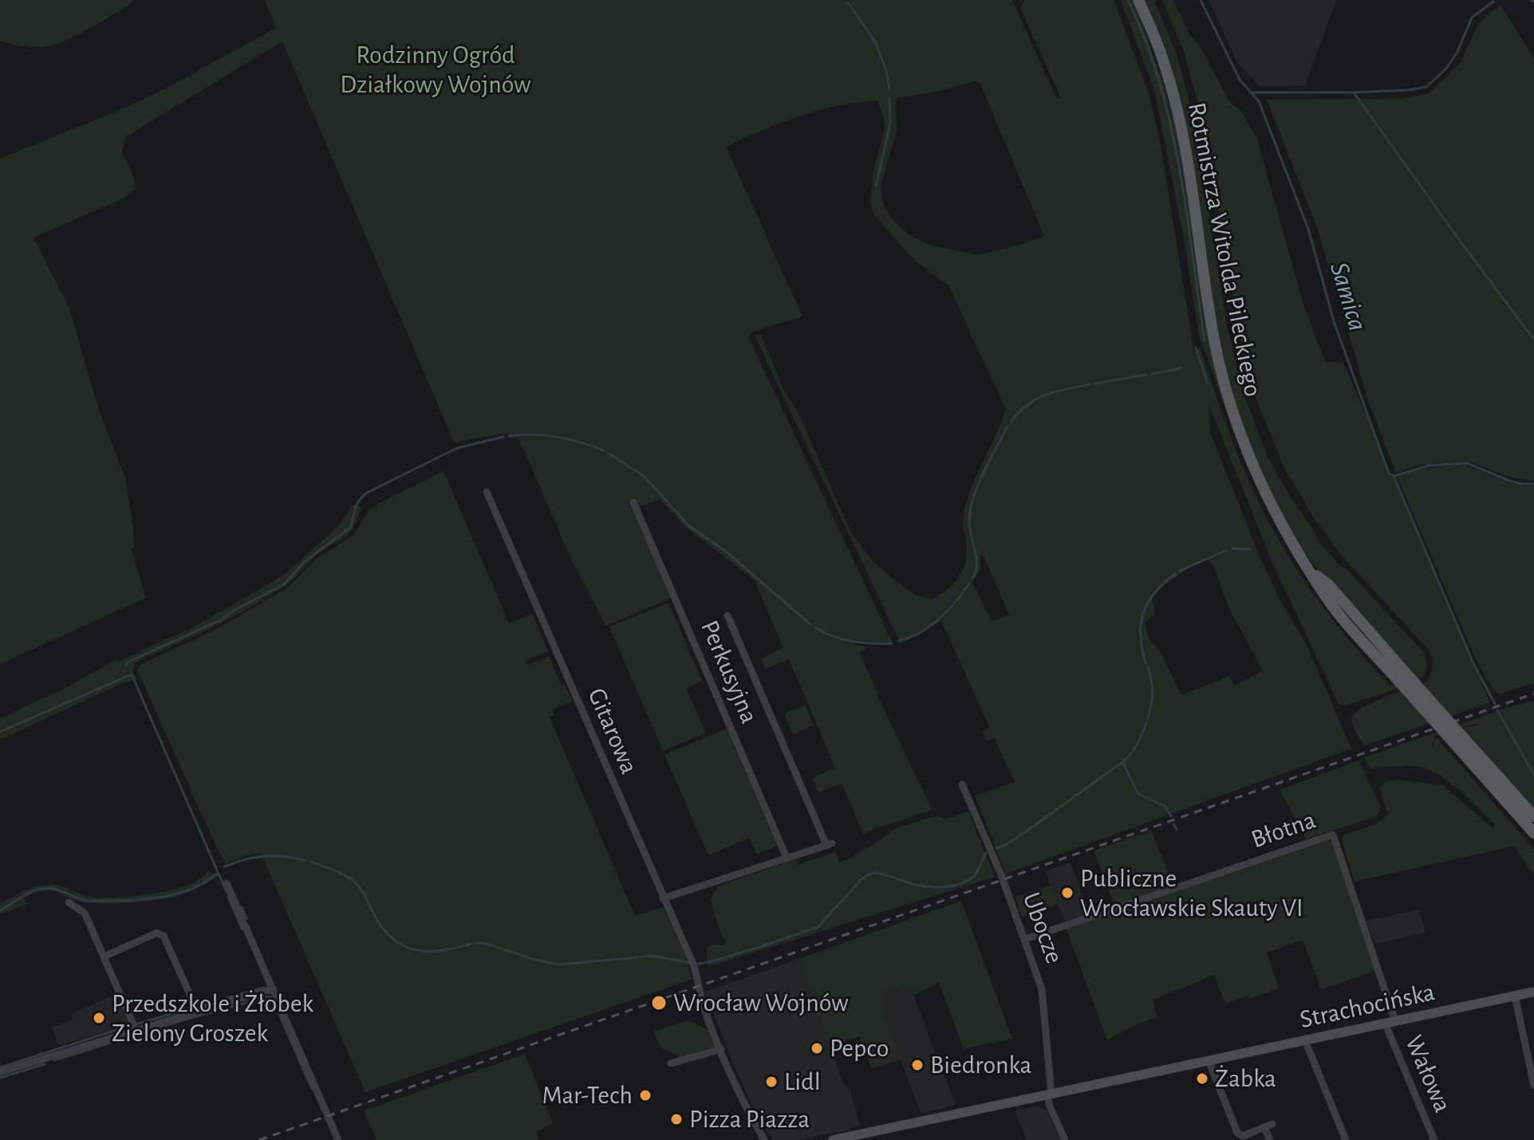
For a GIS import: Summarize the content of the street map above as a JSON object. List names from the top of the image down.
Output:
{
  "streets": {
    "main road": ["Rotmistrza Witolda Pileckiego", "Strachocińska"],
    "street": [
      "Perkusyjna",
      "Gitarowa",
      "Błotna",
      "Ubocze",
      "Wałowa"
    ]
  },
  "crossings": [
    ["Perkusyjna", "Gitarowa"],
    ["Błotna", "Ubocze"],
    ["Błotna", "Strachocińska"],
    ["Błotna", "Wałowa"],
    ["Ubocze", "Strachocińska"],
    ["Strachocińska", "Wałowa"]
  ],
  "water": ["Samica"],
  "parks": ["Rodzinny Ogród Działkowy Wojnów"],
  "places": [
    "Publiczne Wrocławskie Skauty VI",
    "Wrocław Wojnów",
    "Przedszkole i Żłobek Zielony Groszek",
    "Pepco",
    "Biedronka",
    "Żabka",
    "Lidl",
    "Mar-Tech",
    "Pizza Piazza"
  ]
}
